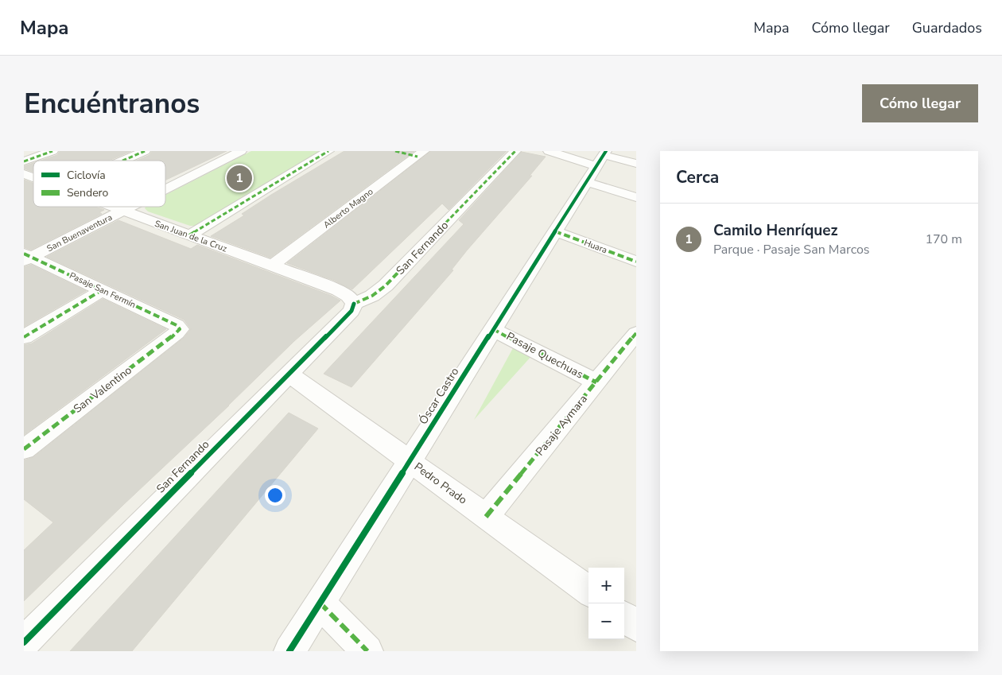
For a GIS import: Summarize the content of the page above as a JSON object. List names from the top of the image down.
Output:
{
  "streets": {
    "street": [
      "Alberto Magno",
      "San Buenaventura",
      "San Juan de la Cruz",
      "Huara",
      "San Fernando",
      "Pasaje San Fermín",
      "Pasaje Quechuas",
      "San Valentino",
      "Óscar Castro",
      "Pasaje Aymara",
      "Pedro Prado"
    ]
  },
  "crossings": [
    ["Alberto Magno", "San Juan de la Cruz"],
    ["San Buenaventura", "San Juan de la Cruz"],
    ["San Buenaventura", "Pasaje San Fermín"],
    ["San Juan de la Cruz", "San Fernando"],
    ["Huara", "Óscar Castro"],
    ["San Fernando", "Pedro Prado"],
    ["Pasaje San Fermín", "San Valentino"],
    ["Pasaje Quechuas", "Óscar Castro"],
    ["Pasaje Quechuas", "Pasaje Aymara"],
    ["Óscar Castro", "Pedro Prado"],
    ["Pasaje Aymara", "Pedro Prado"]
  ],
  "legend": ["Ciclovía", "Sendero"],
  "page": {
    "header": "Mapa",
    "nav": ["Mapa", "Cómo llegar", "Guardados"],
    "buttons": "Cómo llegar",
    "title": "Encuéntranos",
    "heading": "Cerca",
    "pins": "1",
    "list": [
      {
        "mark": "1",
        "name": "Camilo Henríquez",
        "note": "Parque · Pasaje San Marcos",
        "value": "170 m"
      }
    ],
    "map_buttons": ["+", "−"]
  }
}
